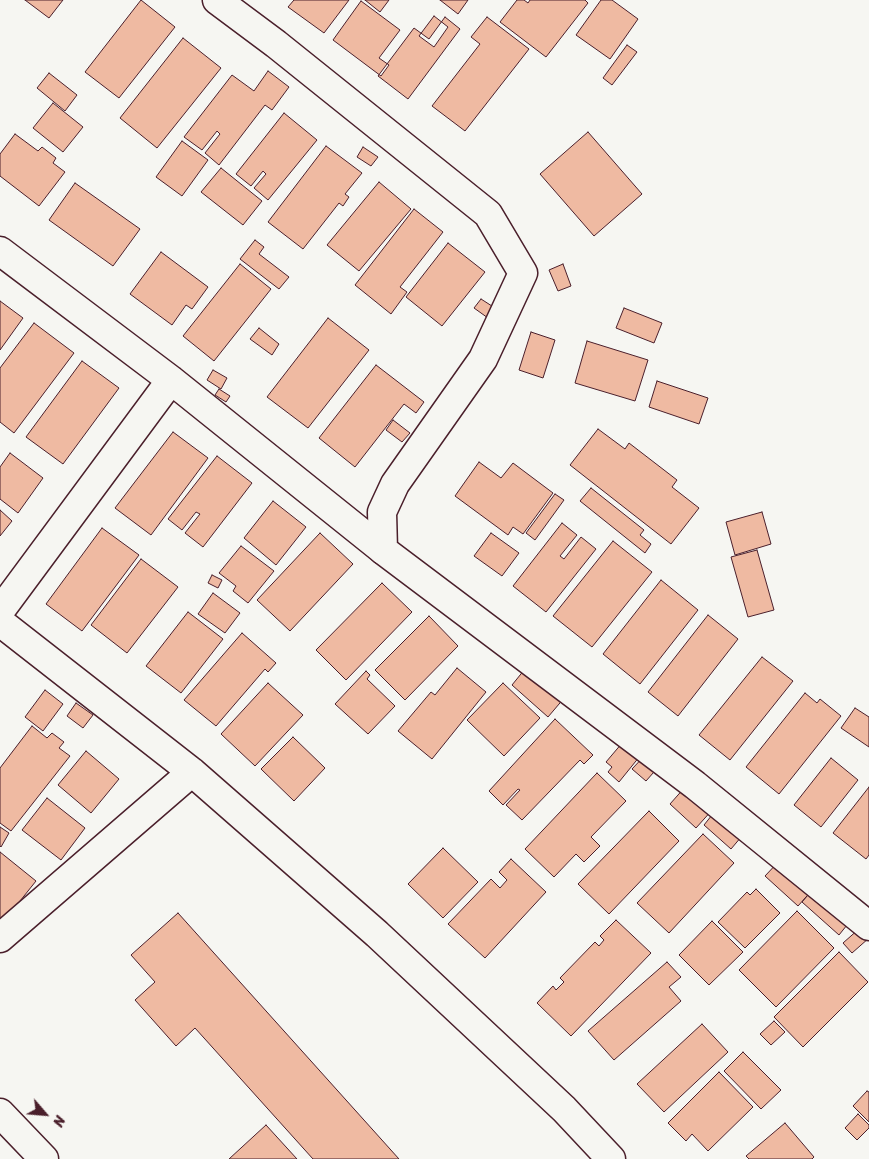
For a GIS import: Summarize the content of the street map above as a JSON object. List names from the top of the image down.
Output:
{
  "north": "bottom right"
}
